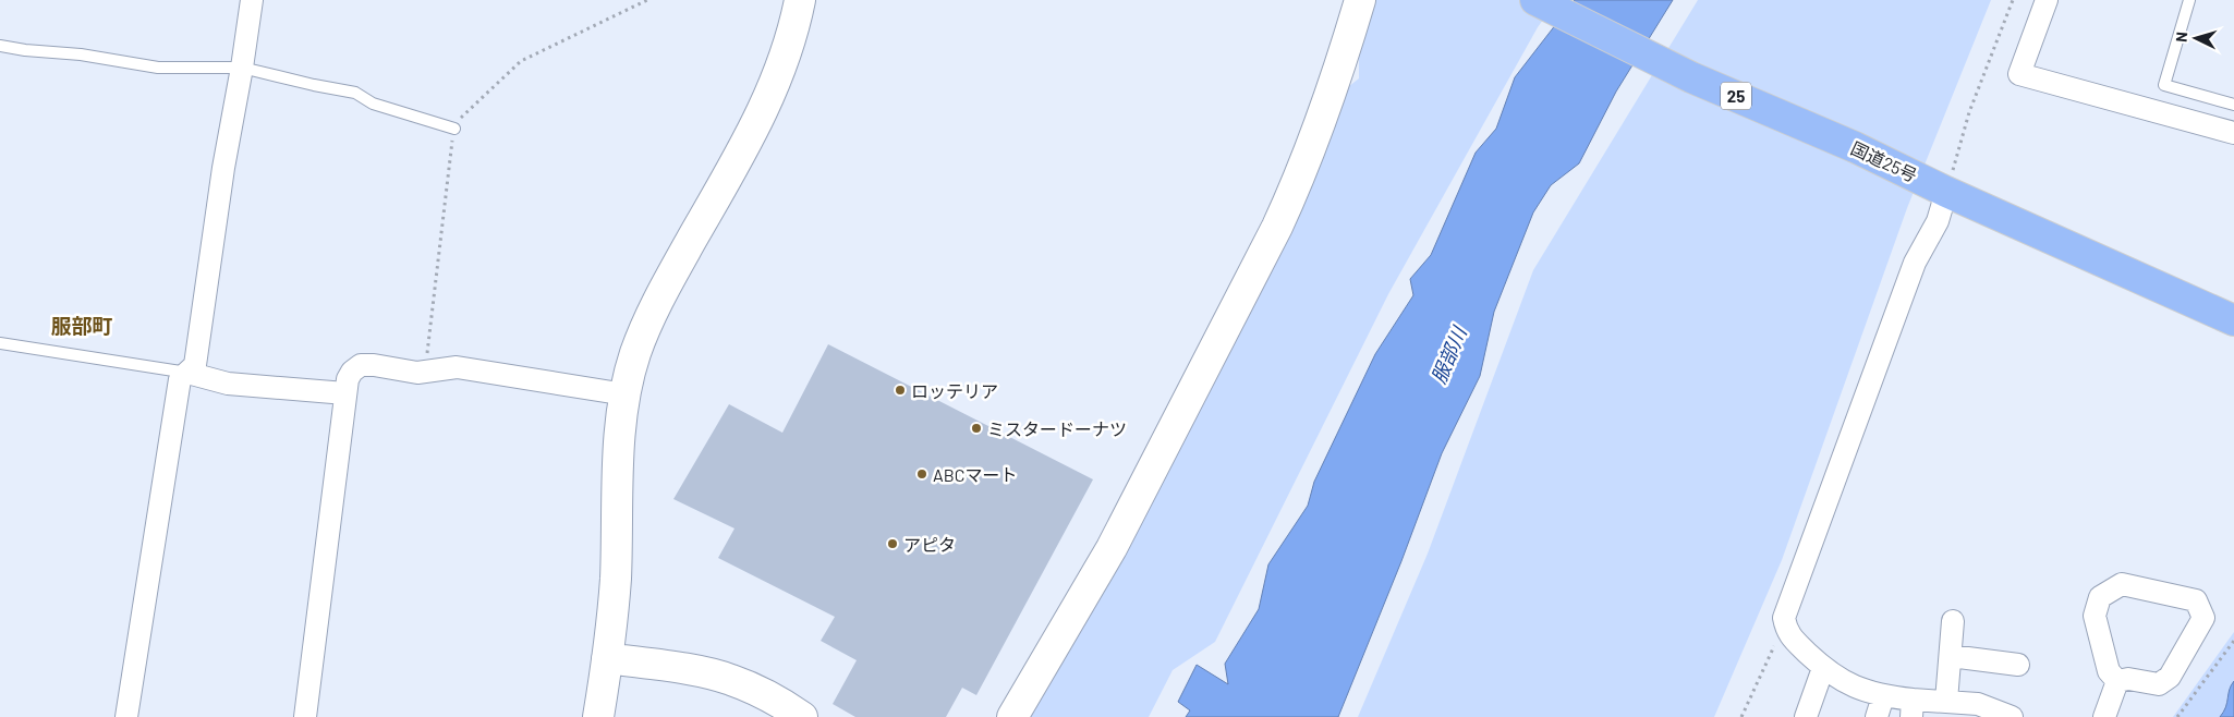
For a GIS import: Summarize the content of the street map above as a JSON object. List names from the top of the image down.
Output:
{
  "streets": {
    "highway": ["25", "国道25号"]
  },
  "districts": ["服部町"],
  "water": ["服部川"],
  "places": [
    "ロッテリア",
    "ミスタードーナツ",
    "ABCマート",
    "アピタ"
  ],
  "north": "left"
}
